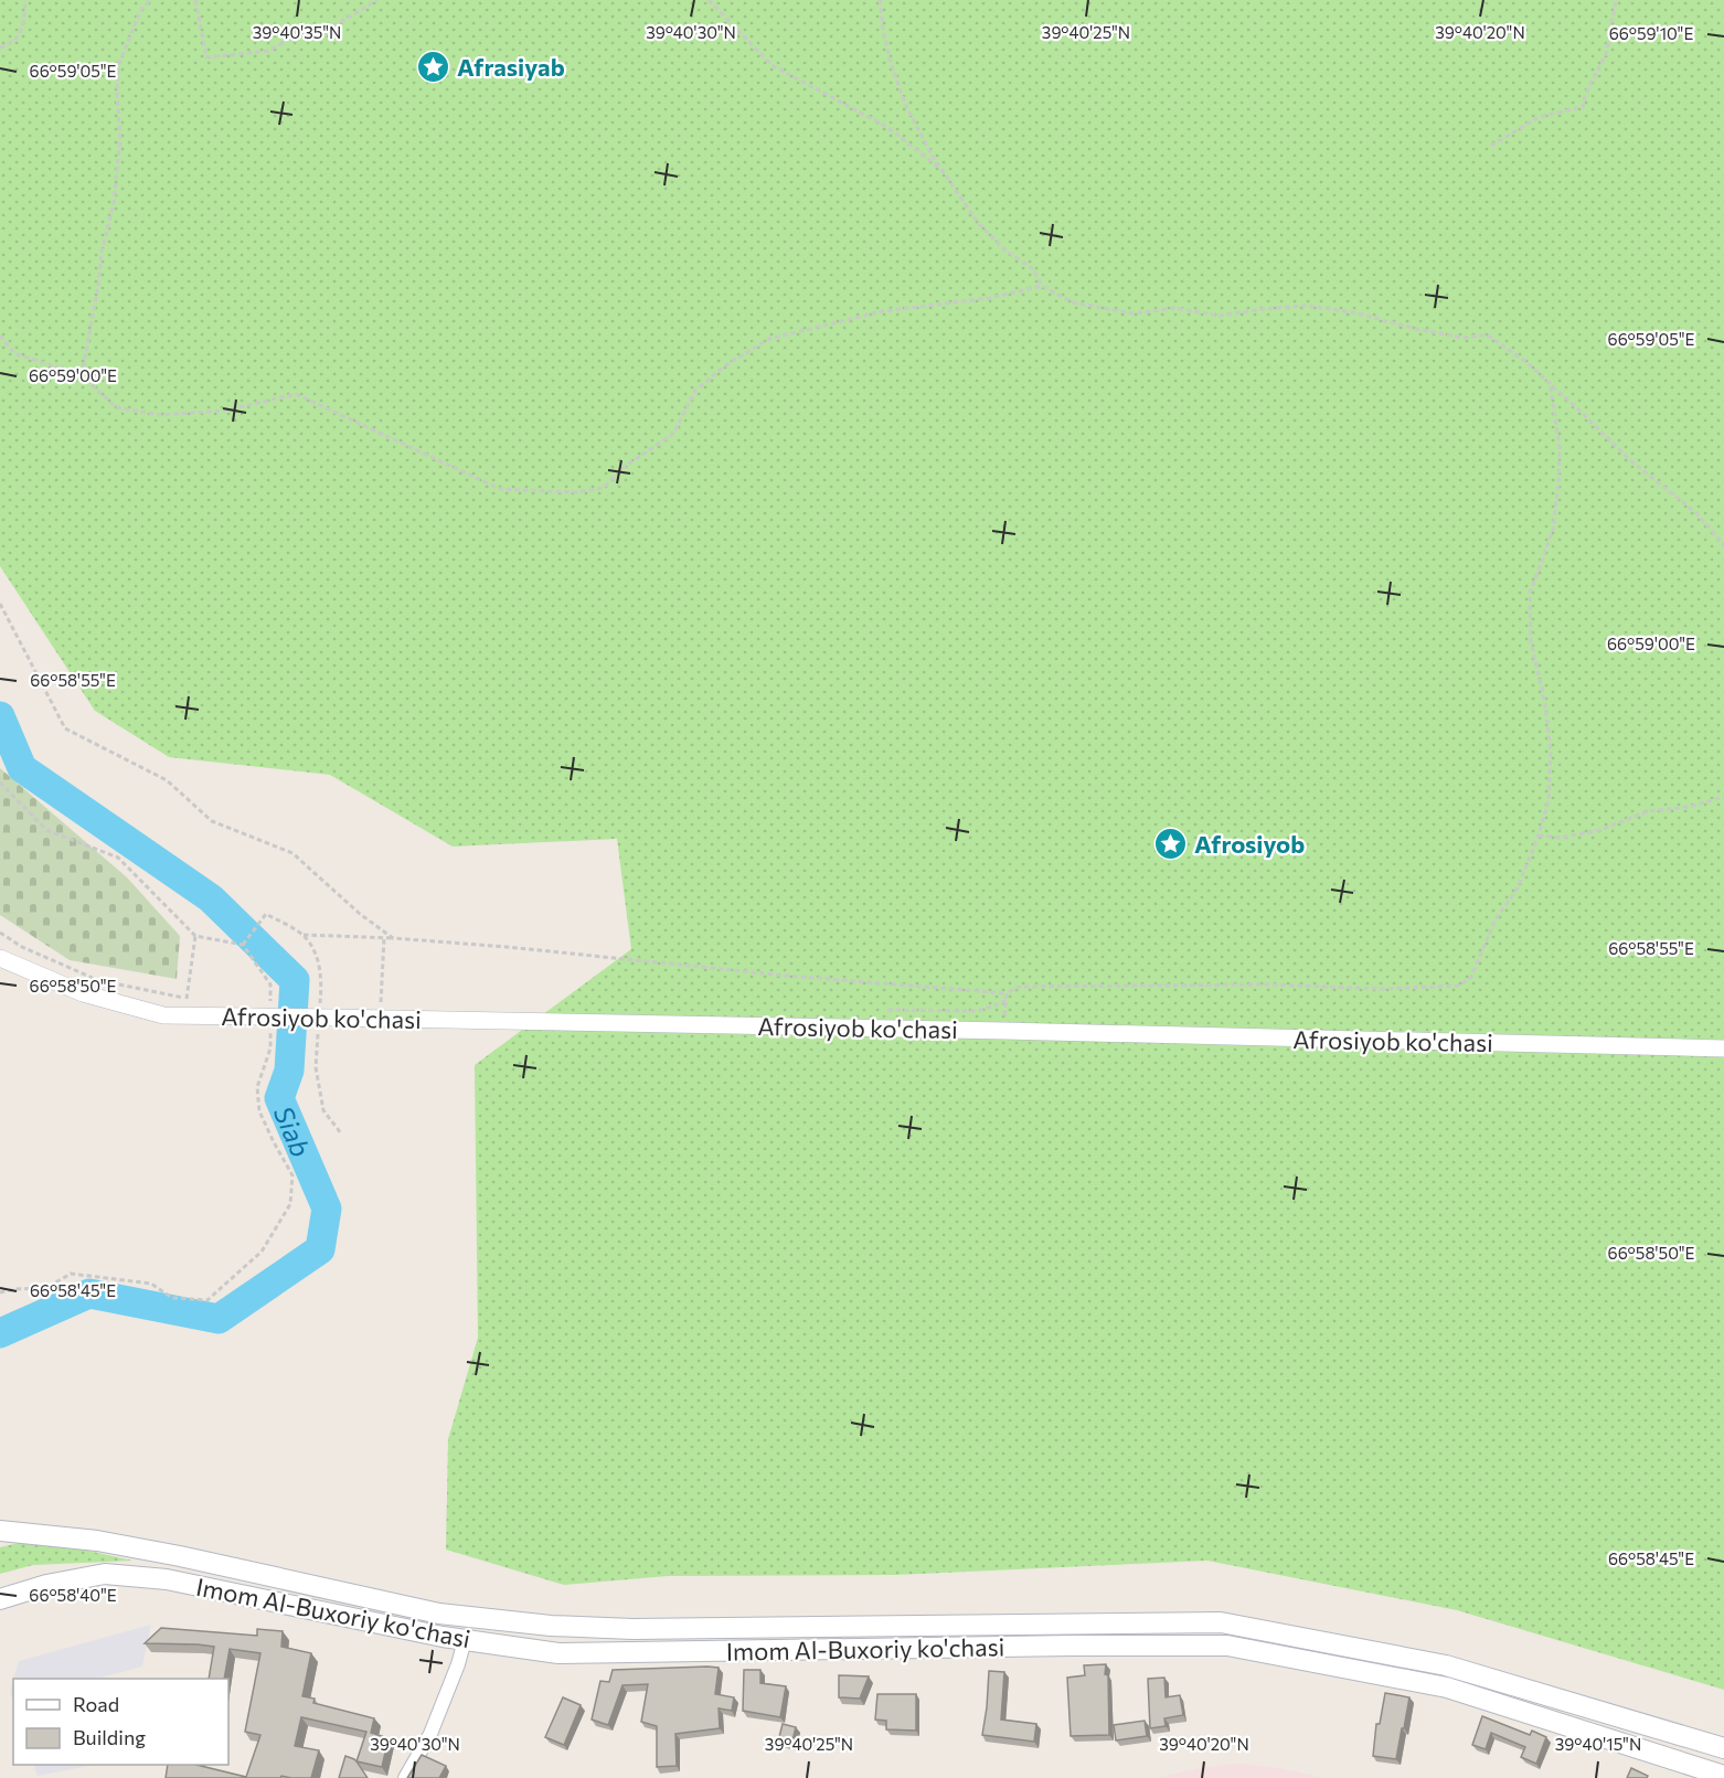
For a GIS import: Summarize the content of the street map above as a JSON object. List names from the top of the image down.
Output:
{
  "streets": {
    "main road": ["Imom Al-Buxoriy ko'chasi"],
    "street": ["Afrosiyob ko'chasi"]
  },
  "water": ["Siab"],
  "places": {
    "place": ["Afrasiyab", "Afrosiyob"]
  },
  "legend": ["Road", "Building"],
  "coordinates": [
    "39°40'35\"N",
    "39°40'30\"N",
    "39°40'25\"N",
    "39°40'20\"N",
    "66°59'10\"E",
    "66°59'05\"E",
    "66°59'00\"E",
    "66°58'55\"E",
    "66°58'50\"E",
    "66°58'45\"E",
    "66°58'40\"E",
    "39°40'15\"N"
  ]
}
